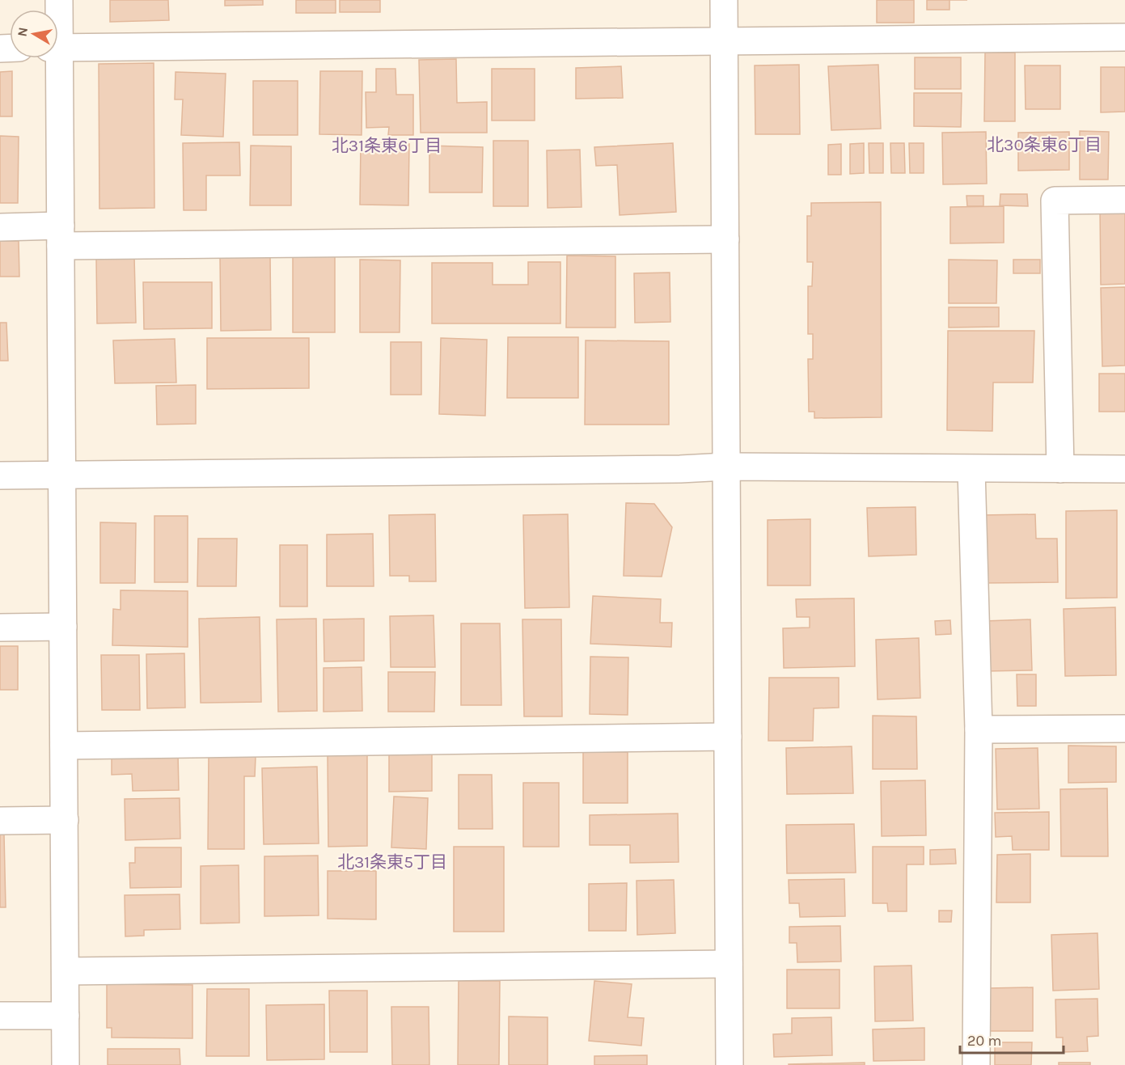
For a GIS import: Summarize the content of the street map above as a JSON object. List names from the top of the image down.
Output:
{
  "districts": ["北30条東6丁目", "北31条東6丁目", "北31条東5丁目"],
  "scale_bar": "20 m",
  "north": "left"
}
